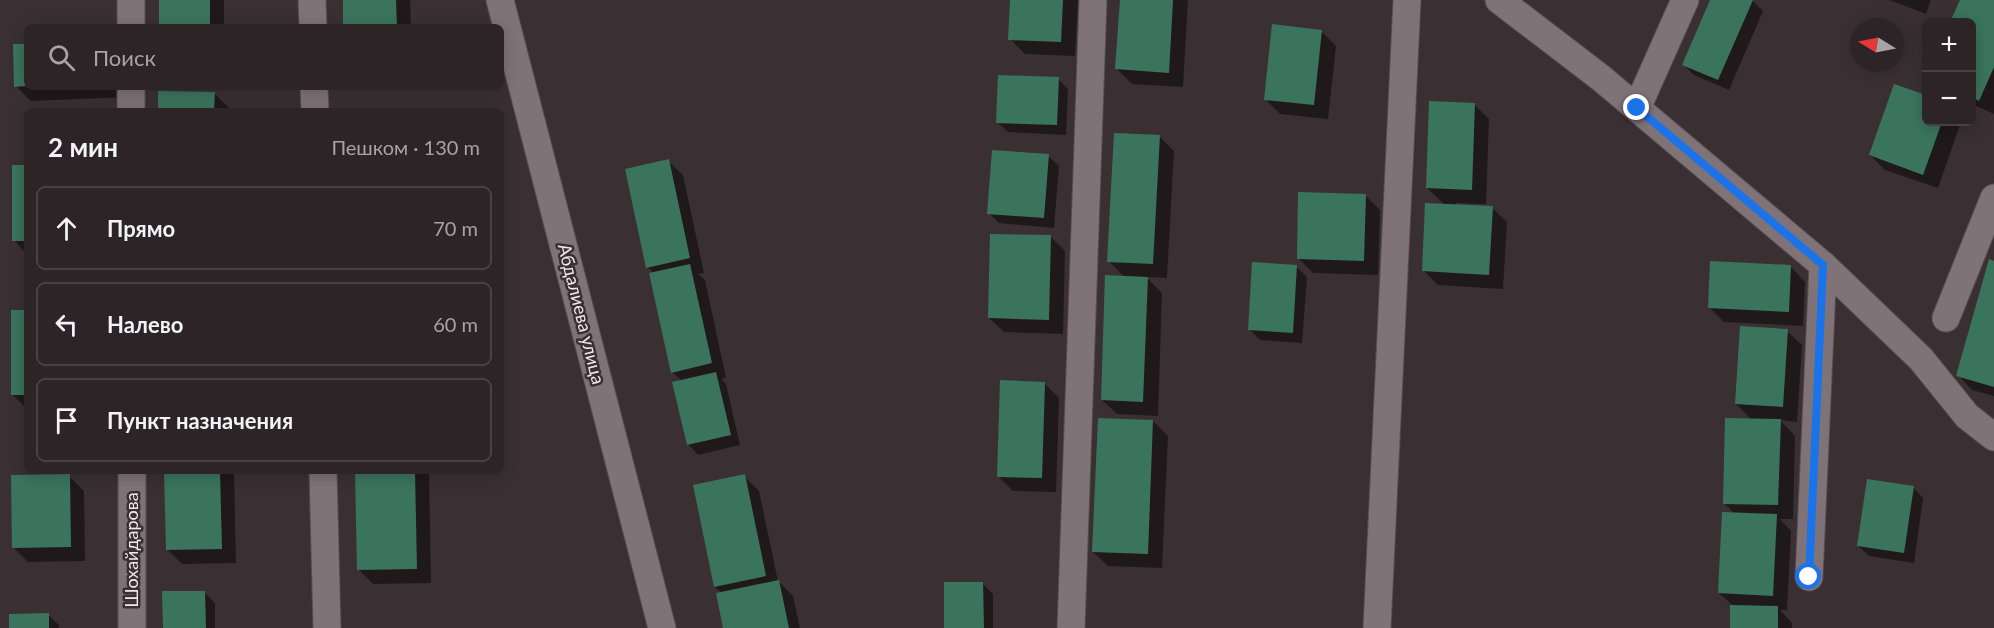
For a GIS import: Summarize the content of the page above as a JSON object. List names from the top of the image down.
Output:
{
  "streets": {
    "street": ["Абдалиева улица", "Шохайдарова"]
  },
  "north": "left",
  "page": {
    "map_buttons": ["+", "−"],
    "search": "Поиск",
    "heading": ["2 мин", "Пешком · 130 m"],
    "list": [
      ["Прямо", "70 m"],
      ["Налево", "60 m"],
      "Пункт назначения"
    ]
  }
}
